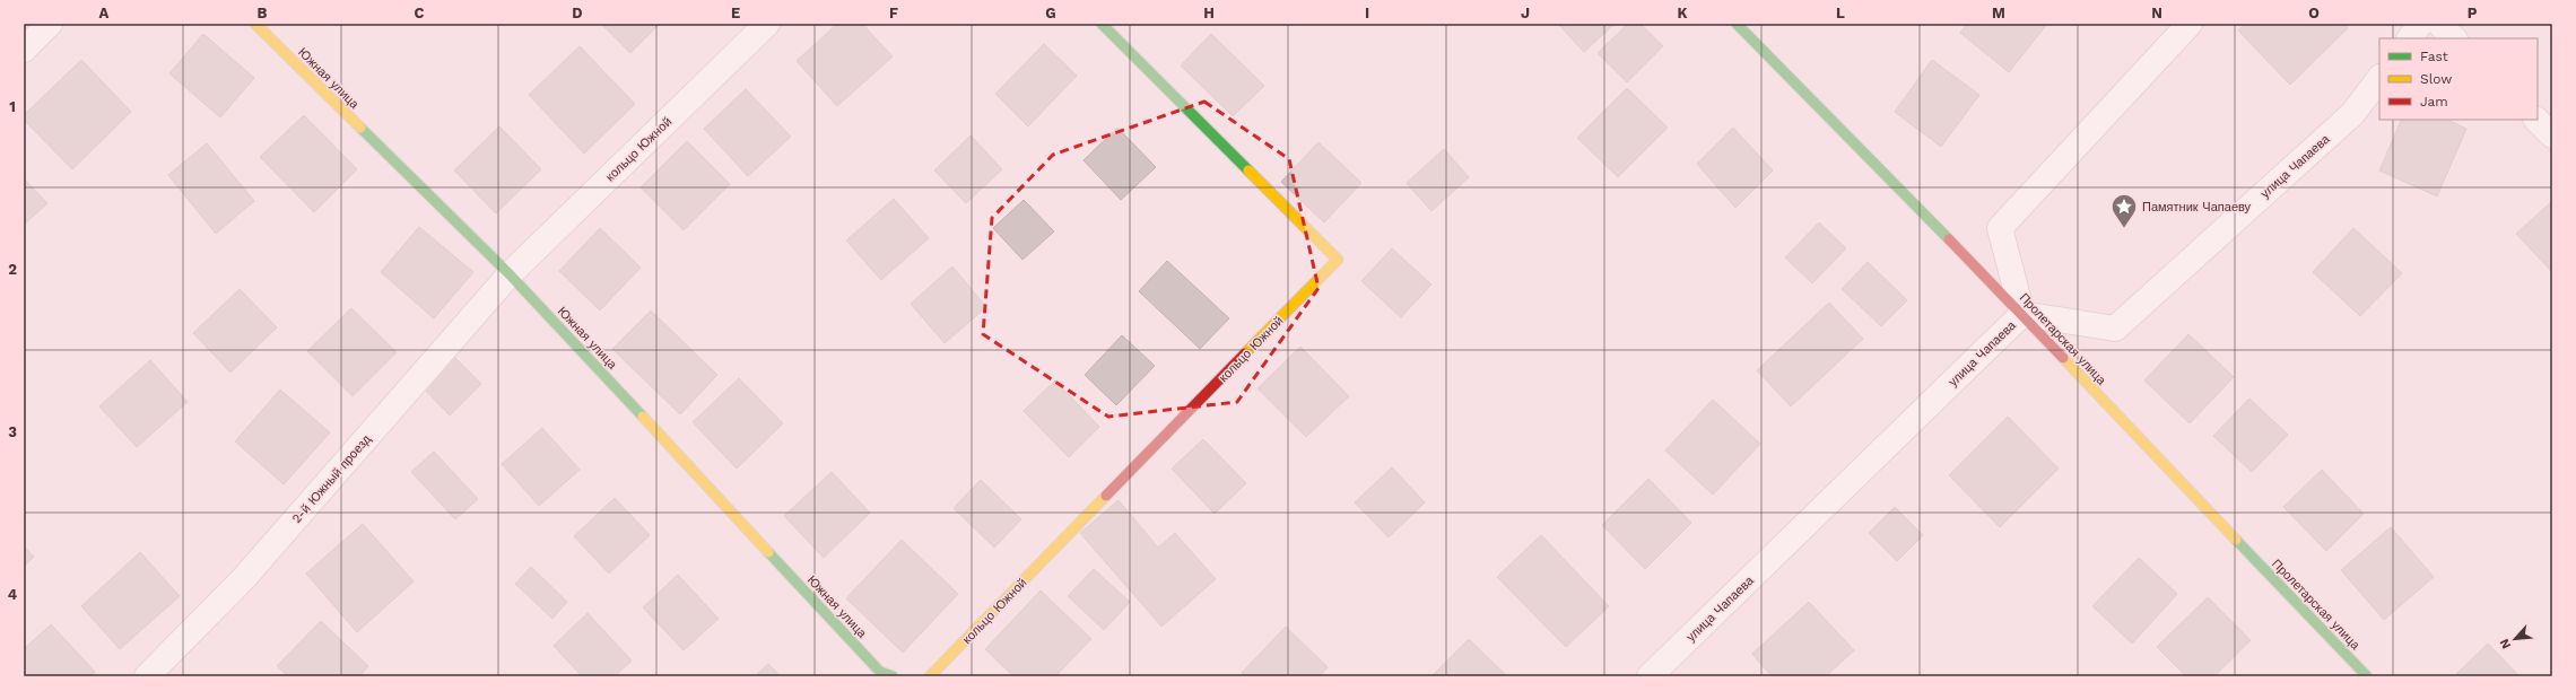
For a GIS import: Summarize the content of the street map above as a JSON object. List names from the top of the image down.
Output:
{
  "streets": {
    "street": [
      "Южная улица",
      "кольцо Южной",
      "улица Чапаева",
      "Пролетарская улица",
      "2-й Южный проезд"
    ]
  },
  "crossings": [
    ["Южная улица", "кольцо Южной"],
    ["Южная улица", "2-й Южный проезд"],
    ["кольцо Южной", "2-й Южный проезд"],
    ["улица Чапаева", "Пролетарская улица"]
  ],
  "places": {
    "place": ["Памятник Чапаеву"]
  },
  "legend": ["Fast", "Slow", "Jam"],
  "north": "bottom left",
  "grid": {
    "columns": [
      "A",
      "B",
      "C",
      "D",
      "E",
      "F",
      "G",
      "H",
      "I",
      "J",
      "K",
      "L",
      "M",
      "N",
      "O",
      "P"
    ],
    "rows": [
      "1",
      "2",
      "3",
      "4"
    ]
  }
}
